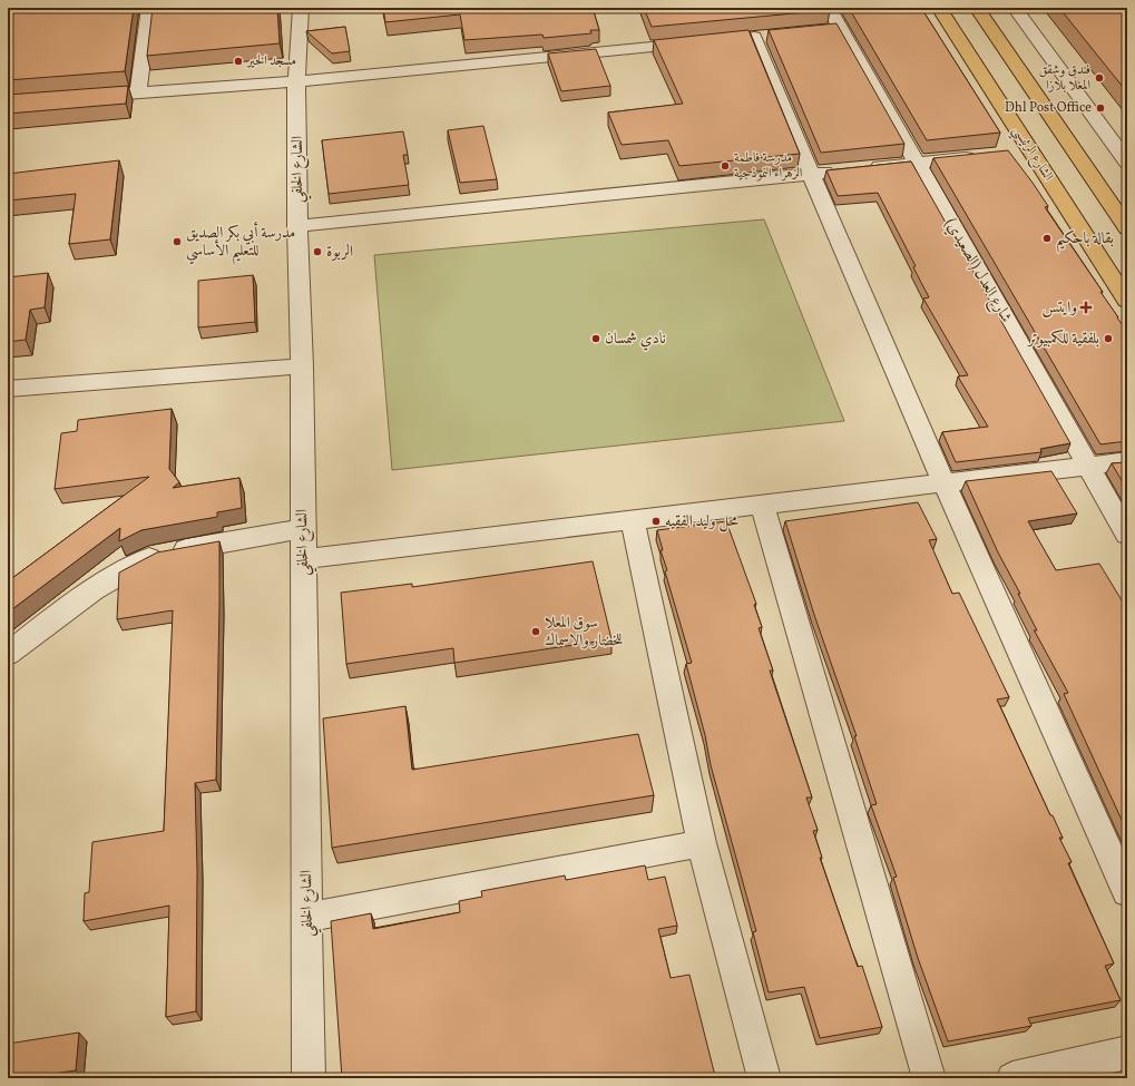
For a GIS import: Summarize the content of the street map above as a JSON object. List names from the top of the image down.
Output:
{
  "streets": {
    "main road": ["الشارع الرئيسي"],
    "street": ["الشارع الخلفي", "شارع العدل (الصعيدي)"]
  },
  "places": {
    "other": [
      "مسجد الخير",
      "فندق وشقق المعلا بلازا",
      "Dhl Post Office",
      "مدرسة فاطمة الزهراء النموذجية",
      "بقالة باحكيم",
      "مدرسة أبي بكر الصديق للتعليم الأساسي",
      "الربوة",
      "نادي شمسان",
      "بلفقية للكمبيوتر",
      "محل وليد الفقيه",
      "سوق المعلا للخضار والاسماك"
    ],
    "health": ["وايتس"]
  }
}
